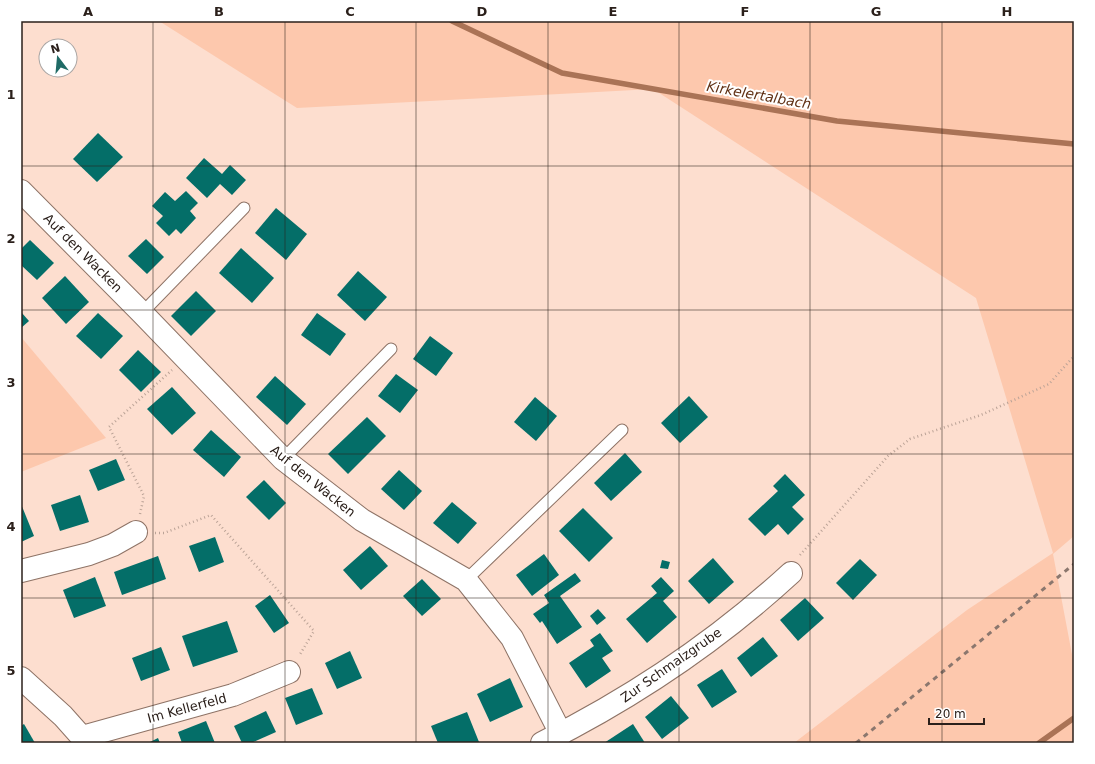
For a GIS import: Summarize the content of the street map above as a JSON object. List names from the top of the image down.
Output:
{
  "streets": {
    "street": ["Auf den Wacken", "Zur Schmalzgrube", "Im Kellerfeld"]
  },
  "crossings": [
    ["Auf den Wacken", "Zur Schmalzgrube"]
  ],
  "water": ["Kirkelertalbach"],
  "scale_bar": "20 m",
  "north": "top",
  "grid": {
    "columns": [
      "A",
      "B",
      "C",
      "D",
      "E",
      "F",
      "G",
      "H"
    ],
    "rows": [
      "1",
      "2",
      "3",
      "4",
      "5"
    ]
  }
}
